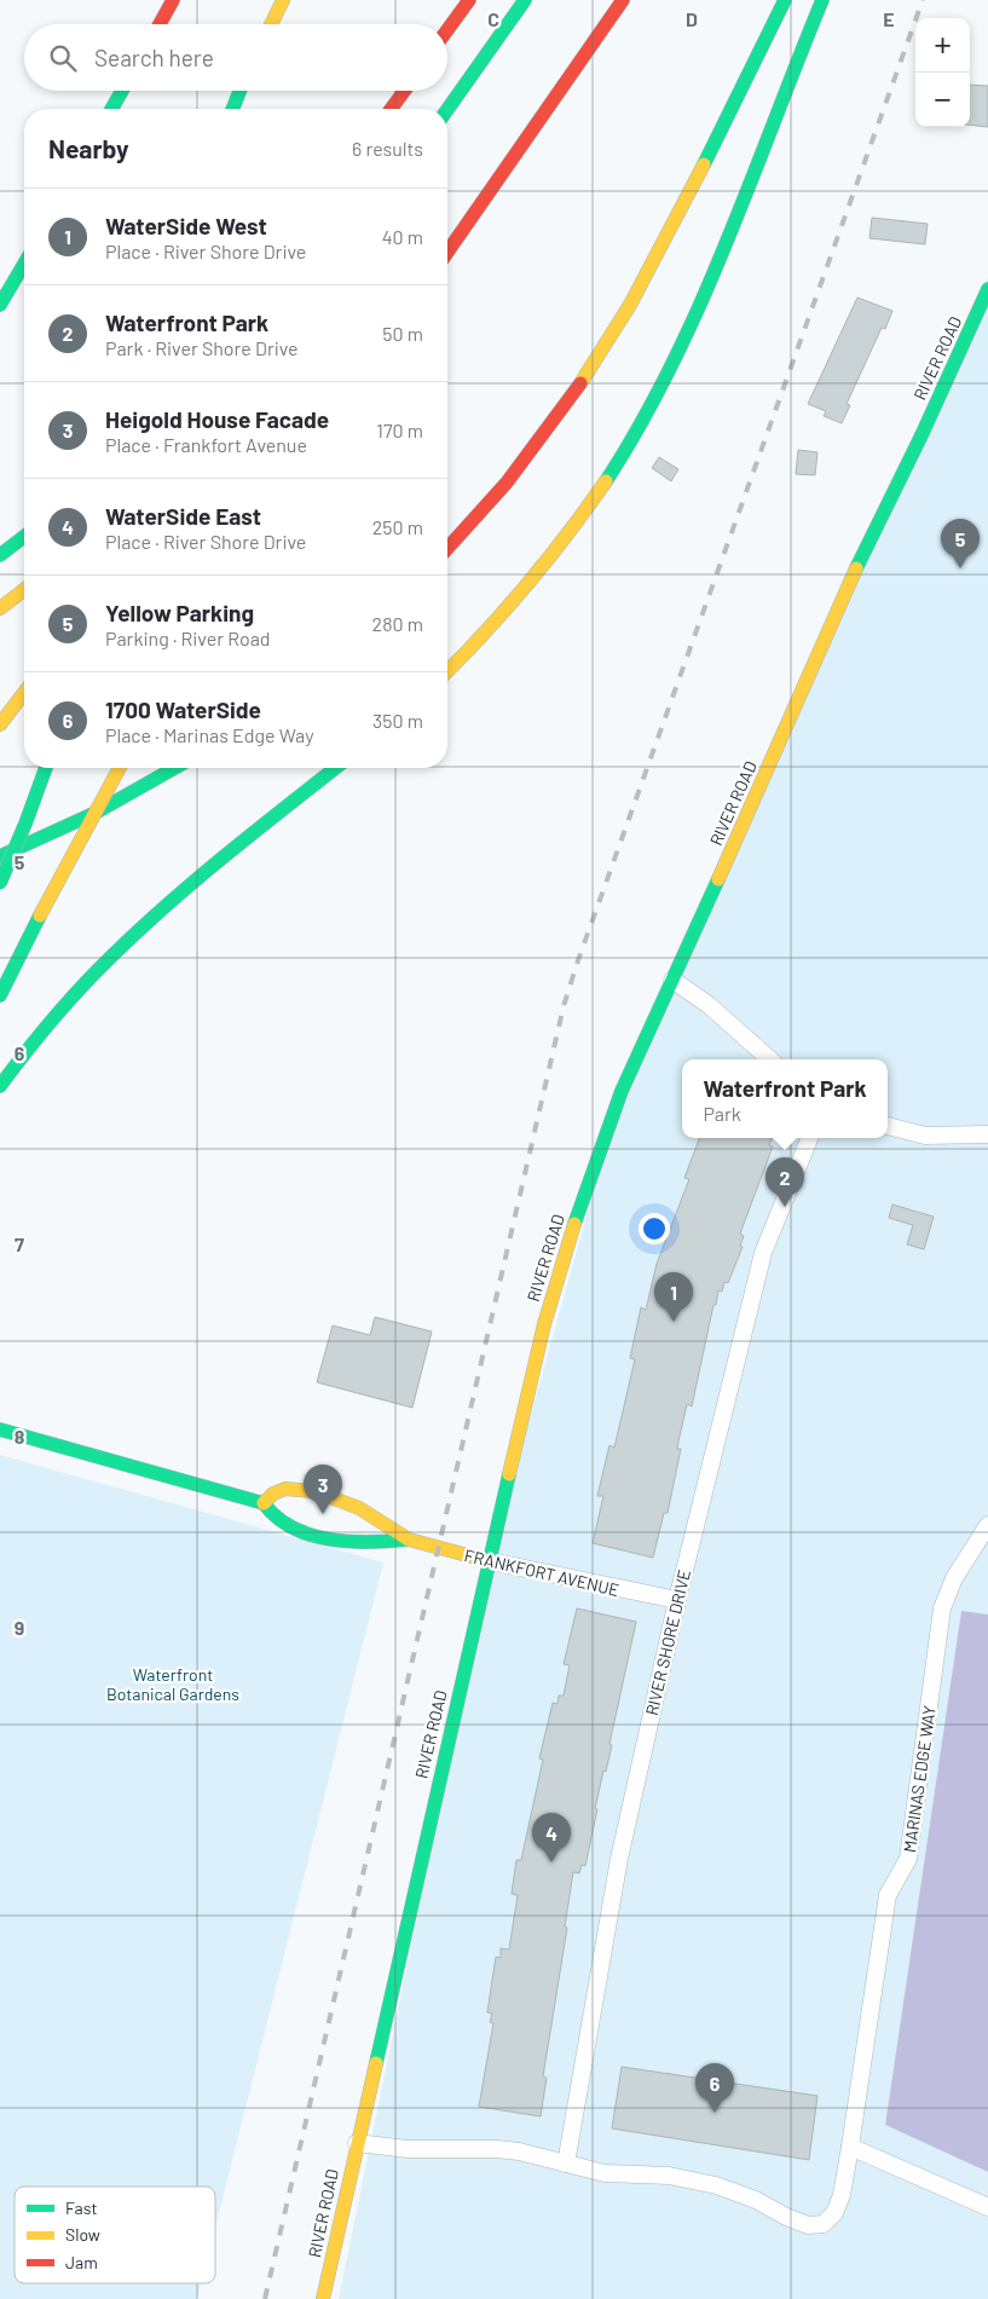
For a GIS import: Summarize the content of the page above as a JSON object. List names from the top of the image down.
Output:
{
  "streets": {
    "main road": ["RIVER ROAD", "FRANKFORT AVENUE"],
    "street": ["RIVER SHORE DRIVE", "MARINAS EDGE WAY"]
  },
  "crossings": [
    ["RIVER ROAD", "FRANKFORT AVENUE"],
    ["RIVER ROAD", "MARINAS EDGE WAY"],
    ["FRANKFORT AVENUE", "RIVER SHORE DRIVE"],
    ["RIVER SHORE DRIVE", "MARINAS EDGE WAY"]
  ],
  "parks": ["Waterfront Botanical Gardens"],
  "legend": ["Fast", "Slow", "Jam"],
  "page": {
    "map_buttons": ["+", "−"],
    "search": "Search here",
    "heading": ["Nearby", "6 results"],
    "list": [
      {
        "mark": "1",
        "name": "WaterSide West",
        "note": "Place · River Shore Drive",
        "value": "40 m"
      },
      {
        "mark": "2",
        "name": "Waterfront Park",
        "note": "Park · River Shore Drive",
        "value": "50 m"
      },
      {
        "mark": "3",
        "name": "Heigold House Facade",
        "note": "Place · Frankfort Avenue",
        "value": "170 m"
      },
      {
        "mark": "4",
        "name": "WaterSide East",
        "note": "Place · River Shore Drive",
        "value": "250 m"
      },
      {
        "mark": "5",
        "name": "Yellow Parking",
        "note": "Parking · River Road",
        "value": "280 m"
      },
      {
        "mark": "6",
        "name": "1700 WaterSide",
        "note": "Place · Marinas Edge Way",
        "value": "350 m"
      }
    ],
    "pins": [
      "5",
      "2",
      "1",
      "3",
      "4",
      "6"
    ],
    "popup": ["Waterfront Park", "Park"]
  },
  "grid": {
    "columns": ["C", "D", "E"],
    "rows": [
      "5",
      "6",
      "7",
      "8",
      "9"
    ]
  }
}
